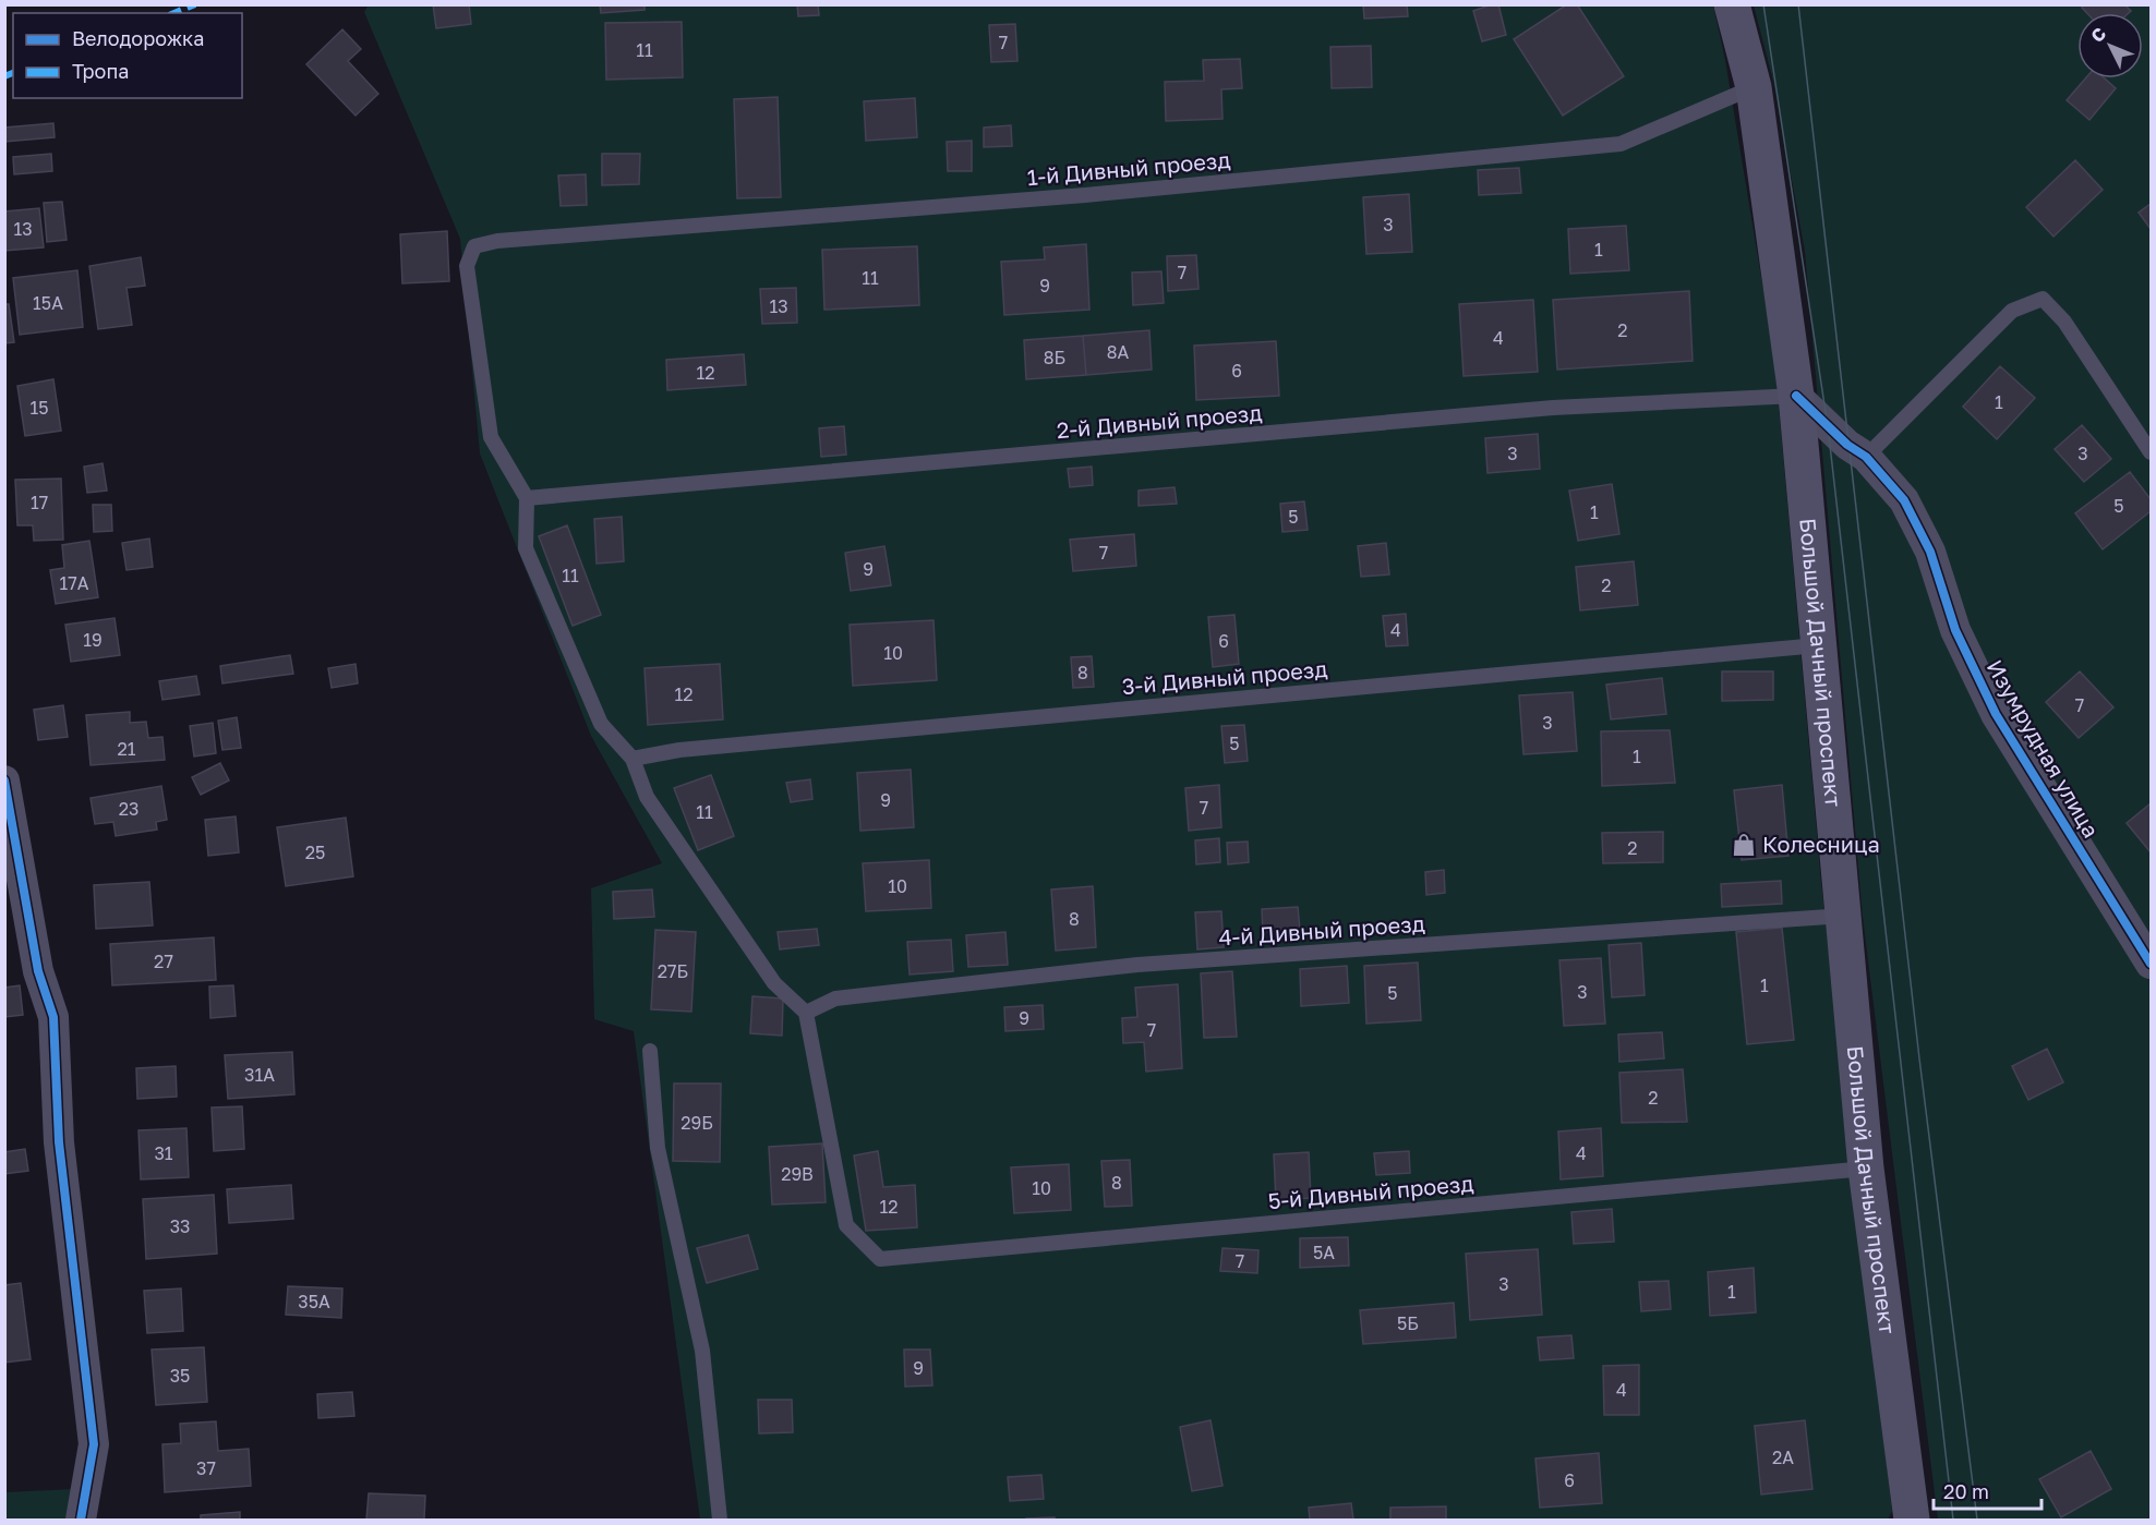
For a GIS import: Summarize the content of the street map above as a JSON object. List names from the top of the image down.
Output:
{
  "streets": {
    "main road": ["Большой Дачный проспект"],
    "street": ["Изумрудная улица"],
    "lane": [
      "1-й Дивный проезд",
      "2-й Дивный проезд",
      "3-й Дивный проезд",
      "4-й Дивный проезд",
      "5-й Дивный проезд"
    ]
  },
  "crossings": [
    ["1-й Дивный проезд", "2-й Дивный проезд"],
    ["1-й Дивный проезд", "Большой Дачный проспект"],
    ["2-й Дивный проезд", "Большой Дачный проспект"],
    ["2-й Дивный проезд", "Изумрудная улица"],
    ["Большой Дачный проспект", "3-й Дивный проезд"],
    ["Большой Дачный проспект", "Изумрудная улица"],
    ["Большой Дачный проспект", "4-й Дивный проезд"],
    ["Большой Дачный проспект", "5-й Дивный проезд"],
    ["4-й Дивный проезд", "5-й Дивный проезд"]
  ],
  "places": {
    "shop": ["Колесница"]
  },
  "house_numbers": [
    "7",
    "11",
    "3",
    "13",
    "1",
    "7",
    "11",
    "9",
    "15А",
    "13",
    "2",
    "4",
    "8А",
    "8Б",
    "6",
    "12",
    "1",
    "15",
    "3",
    "3",
    "17",
    "5",
    "1",
    "5",
    "7",
    "9",
    "11",
    "17А",
    "2",
    "4",
    "19",
    "6",
    "10",
    "8",
    "12",
    "7",
    "3",
    "5",
    "21",
    "1",
    "9",
    "7",
    "23",
    "11",
    "2",
    "25",
    "10",
    "8",
    "27",
    "27Б",
    "1",
    "3",
    "5",
    "9",
    "7",
    "31А",
    "2",
    "29Б",
    "31",
    "4",
    "29В",
    "8",
    "10",
    "12",
    "33",
    "5А",
    "7",
    "3",
    "1",
    "35А",
    "5Б",
    "9",
    "35",
    "4",
    "2А",
    "37",
    "6"
  ],
  "legend": ["Велодорожка", "Тропа"],
  "scale_bar": "20 m",
  "north": "top left"
}
